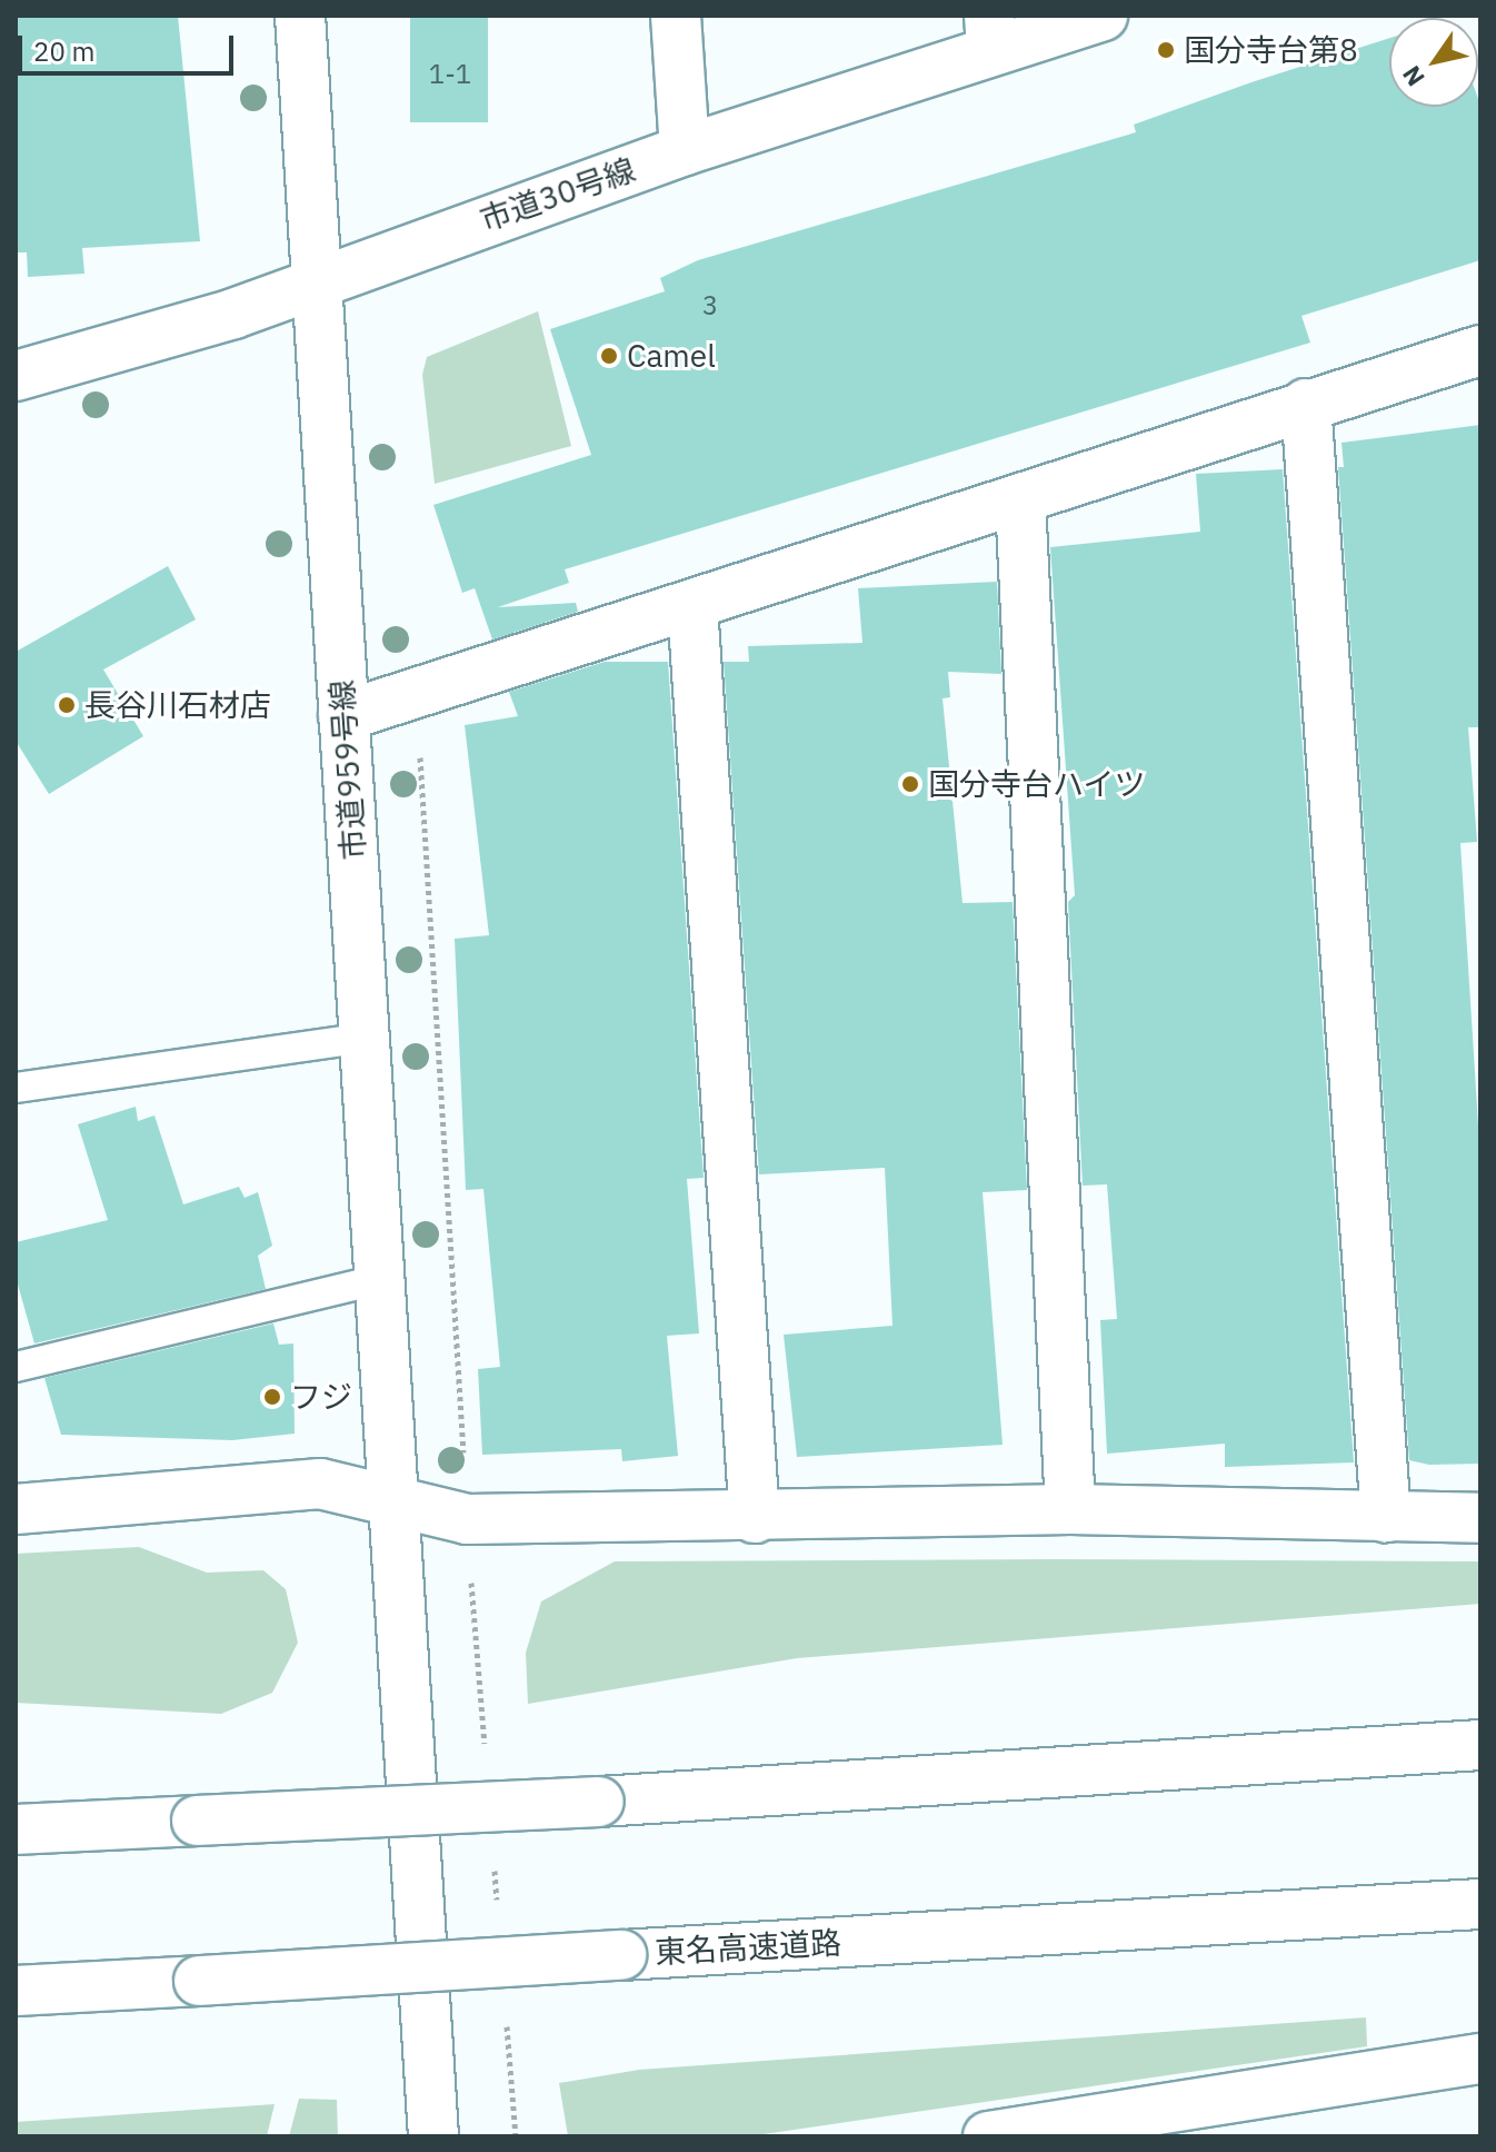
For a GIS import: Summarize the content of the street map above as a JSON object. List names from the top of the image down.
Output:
{
  "streets": {
    "main road": ["市道30号線", "市道959号線", "東名高速道路"]
  },
  "crossings": [
    ["市道30号線", "市道959号線"]
  ],
  "places": [
    "国分寺台第8",
    "Camel",
    "長谷川石材店",
    "国分寺台ハイツ",
    "フジ"
  ],
  "house_numbers": ["1-1", "3"],
  "scale_bar": "20 m",
  "north": "bottom left"
}
